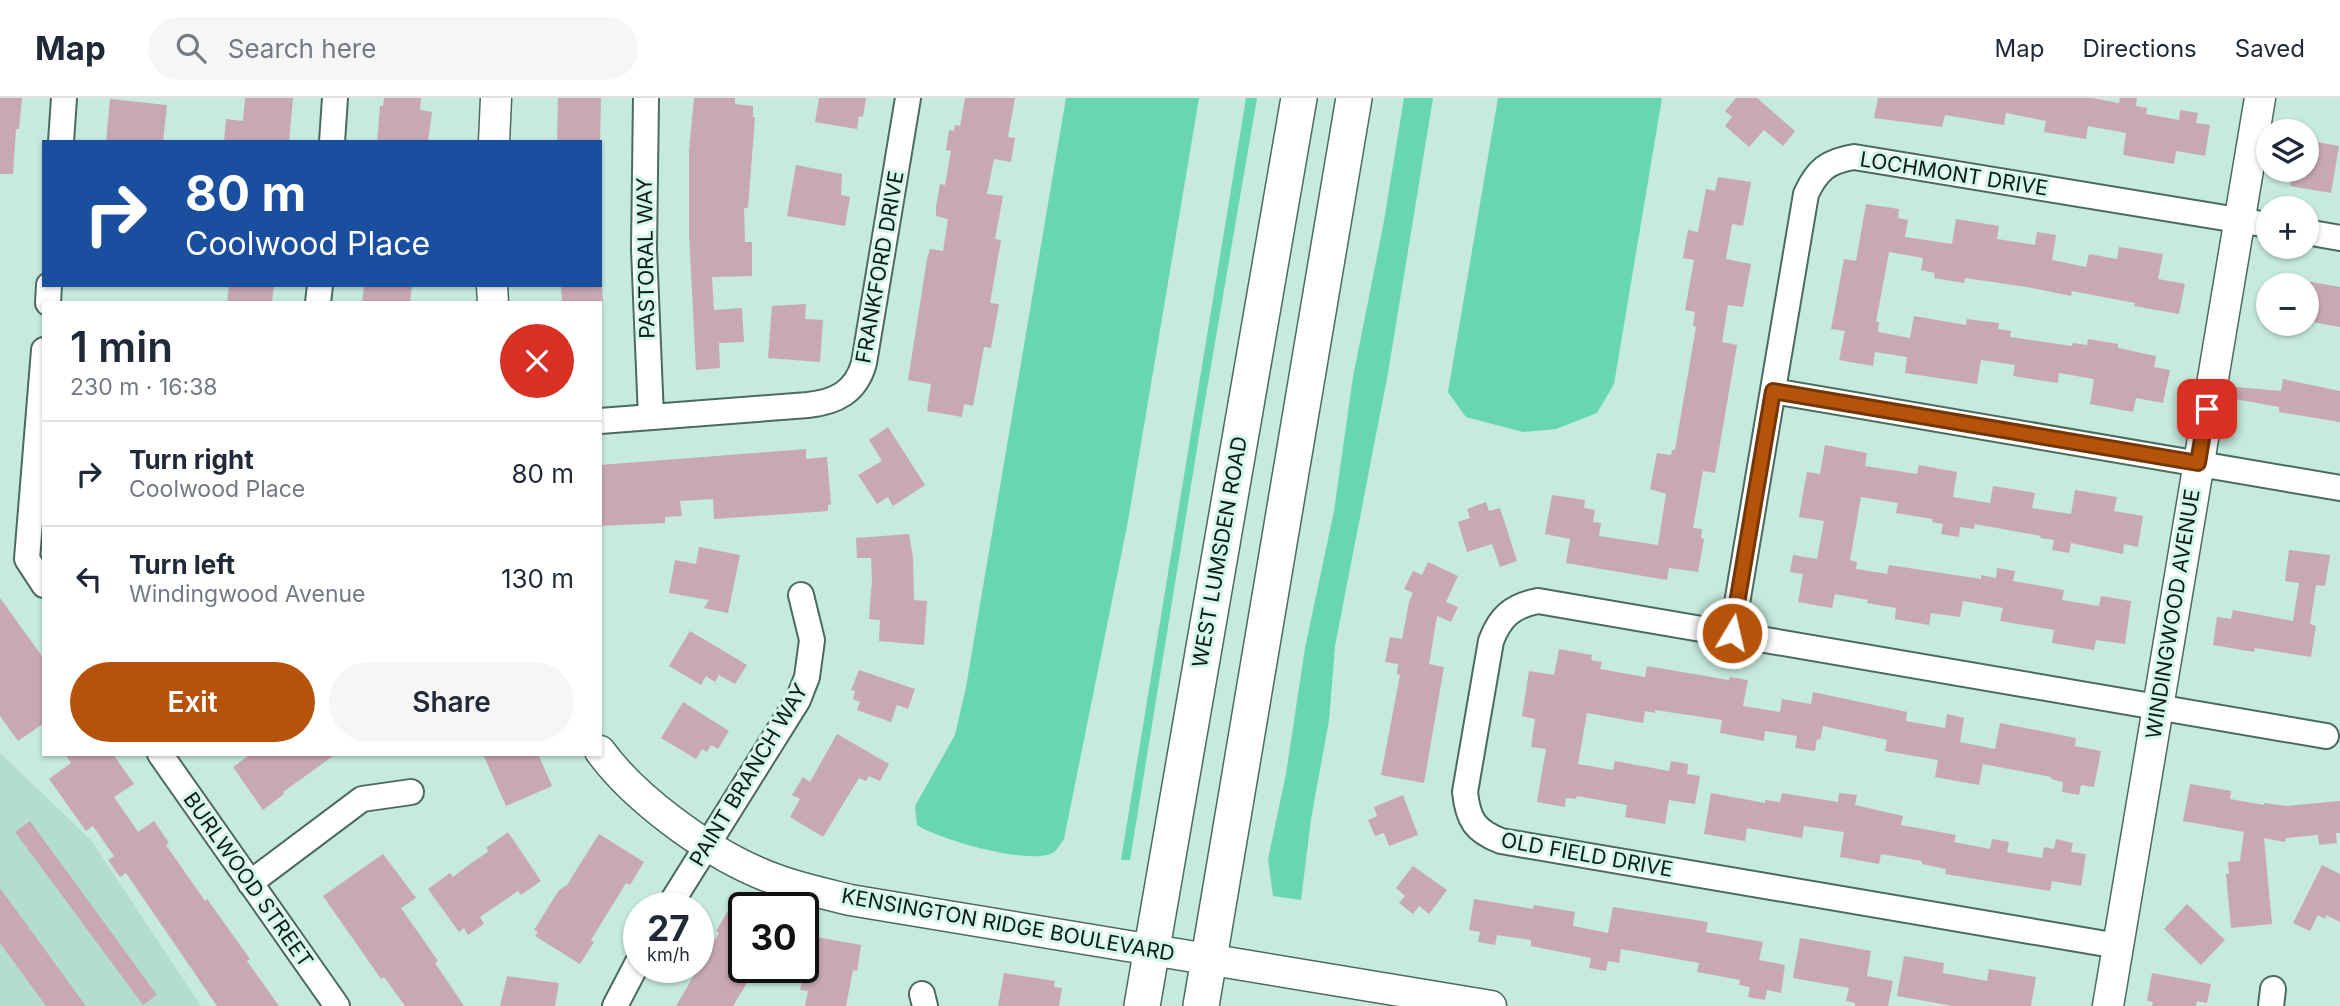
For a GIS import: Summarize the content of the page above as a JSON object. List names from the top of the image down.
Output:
{
  "streets": {
    "main road": ["WEST LUMSDEN ROAD"],
    "street": [
      "LOCHMONT DRIVE",
      "PASTORAL WAY",
      "FRANKFORD DRIVE",
      "WINDINGWOOD AVENUE",
      "PAINT BRANCH WAY",
      "OLD FIELD DRIVE",
      "BURLWOOD STREET",
      "KENSINGTON RIDGE BOULEVARD"
    ]
  },
  "crossings": [
    ["LOCHMONT DRIVE", "WINDINGWOOD AVENUE"],
    ["LOCHMONT DRIVE", "OLD FIELD DRIVE"],
    ["PASTORAL WAY", "FRANKFORD DRIVE"],
    ["WEST LUMSDEN ROAD", "KENSINGTON RIDGE BOULEVARD"],
    ["WINDINGWOOD AVENUE", "OLD FIELD DRIVE"],
    ["PAINT BRANCH WAY", "KENSINGTON RIDGE BOULEVARD"]
  ],
  "page": {
    "header": "Map",
    "search": "Search here",
    "nav": ["Map", "Directions", "Saved"],
    "map_buttons": ["+", "−"],
    "turn": ["80 m", "Coolwood Place"],
    "heading": ["1 min", "230 m · 16:38"],
    "list": [
      {
        "name": "Turn right",
        "note": "Coolwood Place",
        "value": "80 m"
      },
      {
        "name": "Turn left",
        "note": "Windingwood Avenue",
        "value": "130 m"
      }
    ],
    "buttons": ["Exit", "Share"],
    "speed": "27 km/h",
    "limit": "30"
  }
}
